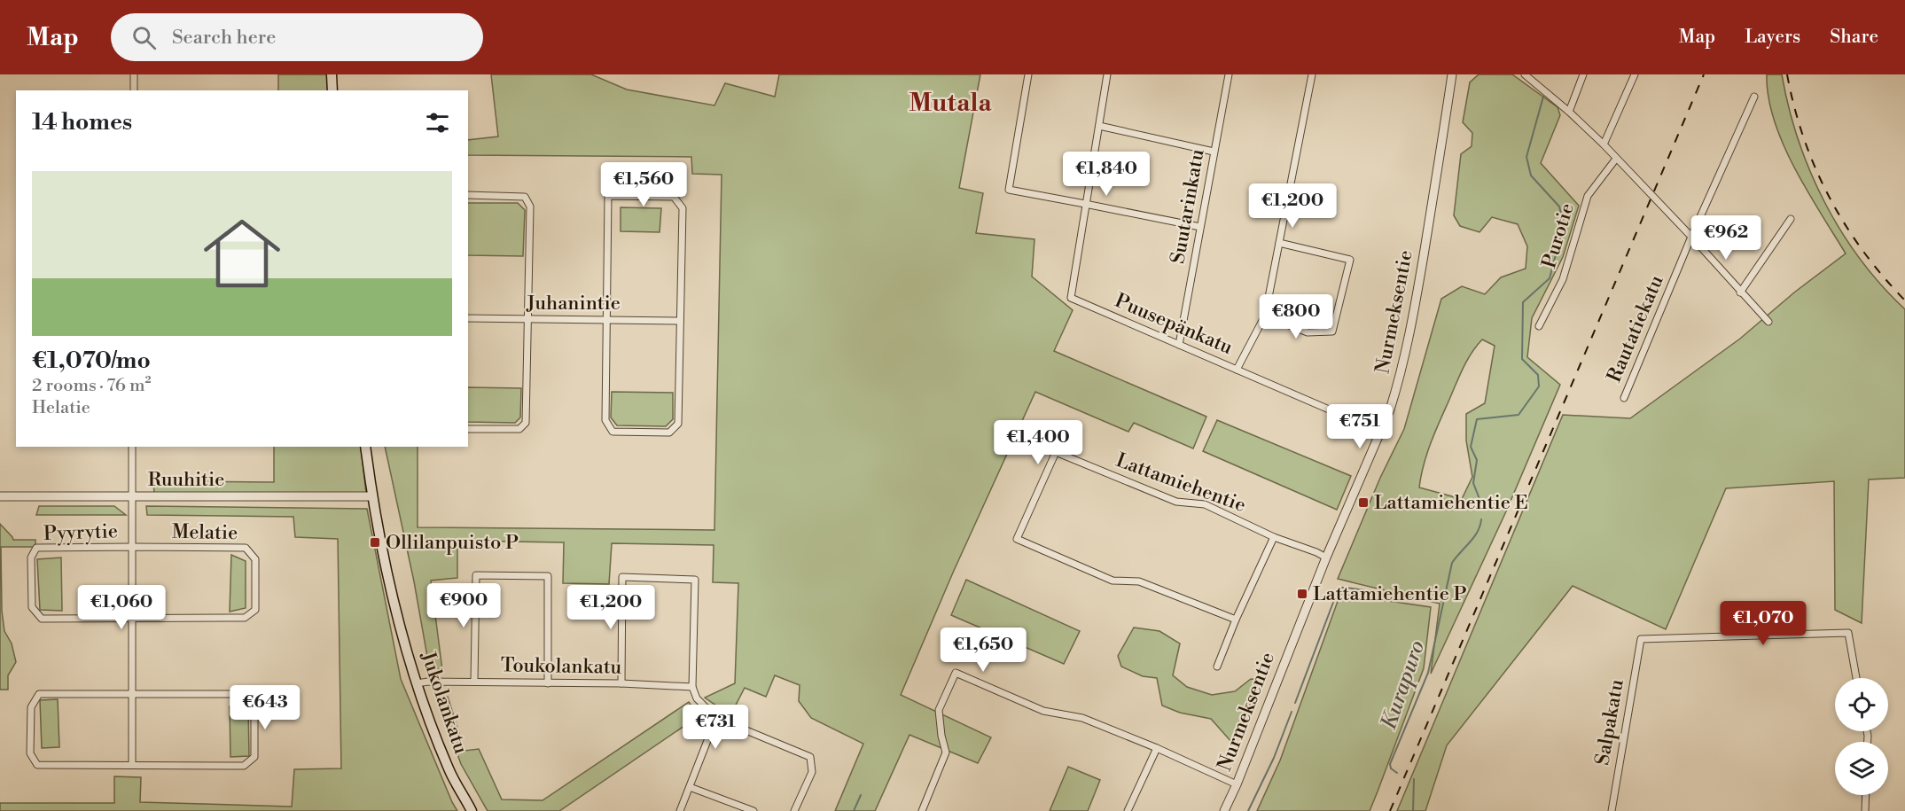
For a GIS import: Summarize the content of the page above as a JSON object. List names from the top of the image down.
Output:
{
  "streets": {
    "main road": ["Jukolankatu"],
    "street": [
      "Suutarinkatu",
      "Purotie",
      "Juhanintie",
      "Nurmeksentie",
      "Puusepänkatu",
      "Rautatiekatu",
      "Ruuhitie",
      "Lattamiehentie",
      "Pyyrytie",
      "Melatie",
      "Toukolankatu",
      "Salpakatu"
    ]
  },
  "crossings": [
    ["Suutarinkatu", "Puusepänkatu"],
    ["Nurmeksentie", "Puusepänkatu"],
    ["Nurmeksentie", "Lattamiehentie"],
    ["Ruuhitie", "Jukolankatu"],
    ["Pyyrytie", "Melatie"],
    ["Toukolankatu", "Jukolankatu"]
  ],
  "districts": ["Mutala"],
  "water": ["Kurapuro"],
  "places": {
    "transit": ["Lattamiehentie E", "Ollilanpuisto P", "Lattamiehentie P"]
  },
  "page": {
    "header": "Map",
    "search": "Search here",
    "nav": ["Map", "Layers", "Share"],
    "heading": "14 homes",
    "price": [
      "€1,840",
      "€1,560",
      "€1,200",
      "€962",
      "€800",
      "€751",
      "€1,400",
      "€900",
      "€1,060",
      "€1,200",
      "€1,070",
      "€1,650",
      "€643",
      "€731"
    ],
    "list": [
      {
        "name": "€1,070/mo",
        "note": "2 rooms · 76 m² · Helatie"
      }
    ]
  }
}
